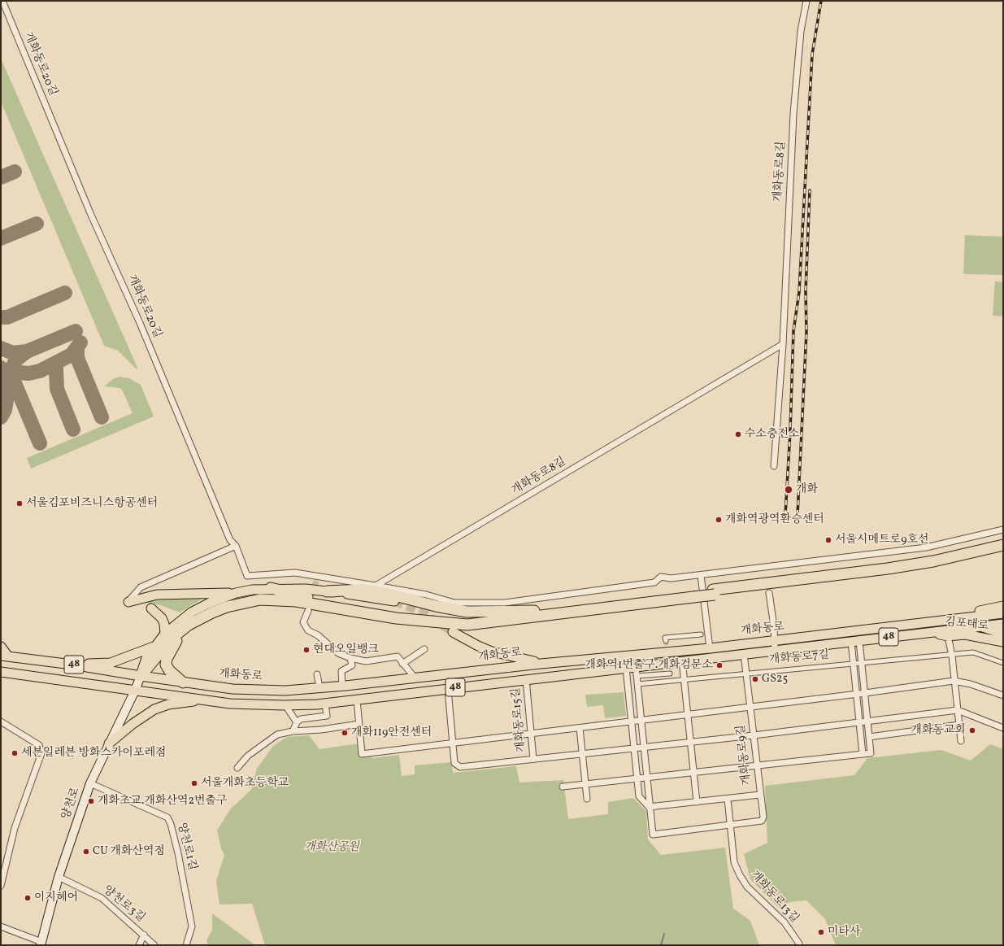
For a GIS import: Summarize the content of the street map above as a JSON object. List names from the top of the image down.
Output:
{
  "streets": {
    "main road": [
      "김포대로",
      "개화동로",
      "48",
      "양천로"
    ],
    "street": [
      "개화동로20길",
      "개화동로8길",
      "개화동로7길",
      "개화동로15길",
      "개화동로9길",
      "양천로1길",
      "개화동로13길",
      "양천로3길"
    ]
  },
  "crossings": [
    ["개화동로20길", "개화동로8길"],
    ["김포대로", "개화동로"],
    ["개화동로", "개화동로15길"],
    ["개화동로", "개화동로9길"],
    ["개화동로", "양천로"],
    ["개화동로7길", "개화동로9길"],
    ["개화동로9길", "개화동로13길"],
    ["양천로", "양천로1길"],
    ["양천로", "양천로3길"]
  ],
  "parks": ["개화산공원"],
  "places": [
    "수소충전소",
    "개화",
    "서울김포비즈니스항공센터",
    "개화역광역환승센터",
    "서울시메트로9호선",
    "현대오일뱅크",
    "개화역1번출구.개화검문소",
    "GS25",
    "개화동교회",
    "개화119안전센터",
    "세븐일레븐 방화스카이포레점",
    "서울개화초등학교",
    "개화초교.개화산역2번출구",
    "CU 개화산역점",
    "이지헤어",
    "미타사"
  ]
}
